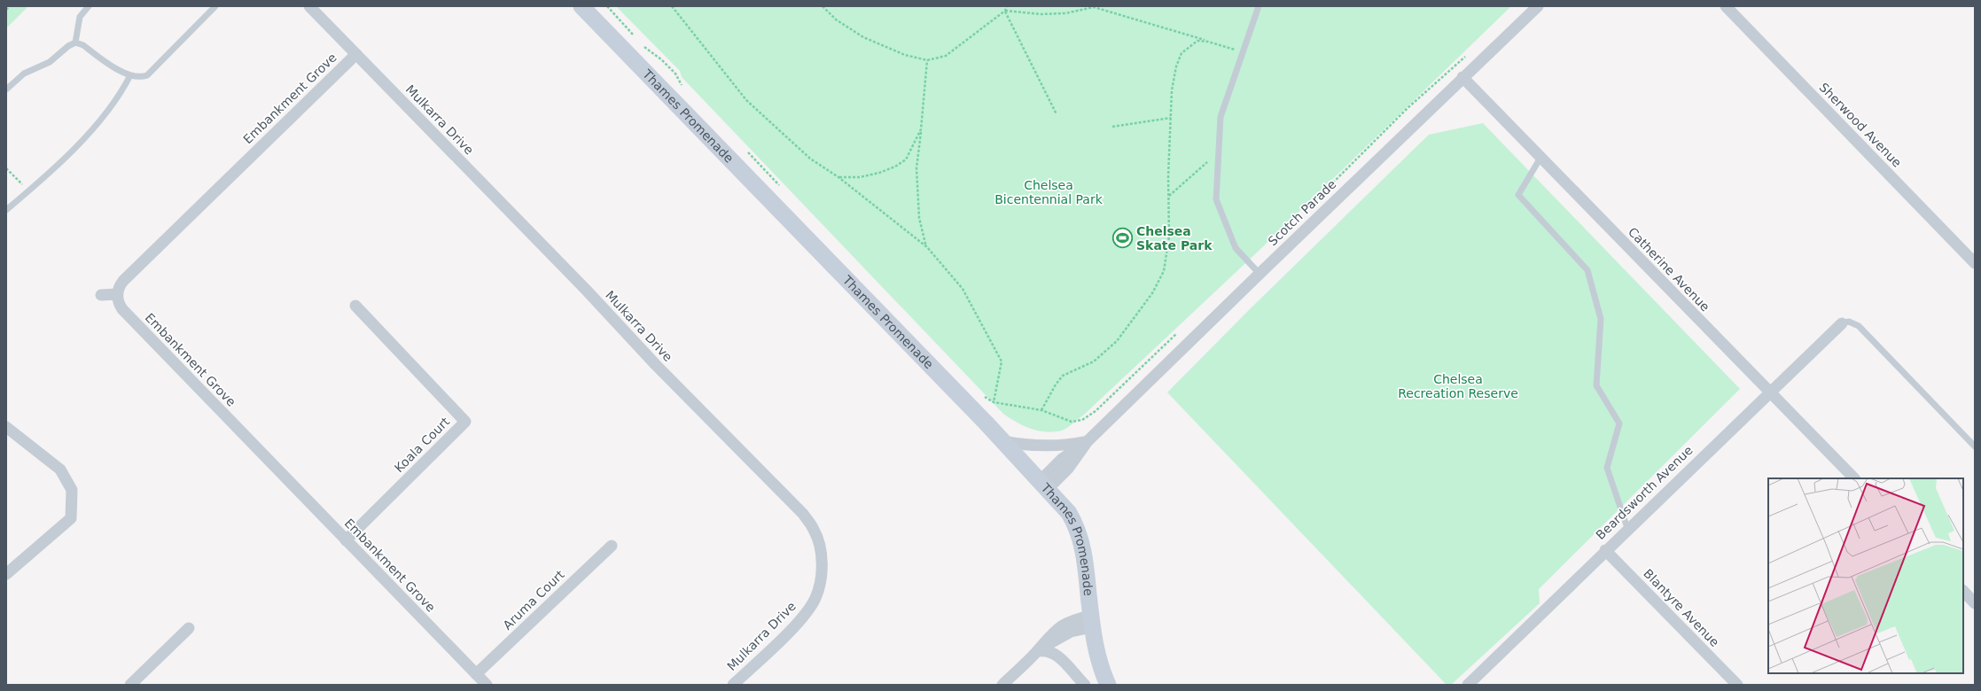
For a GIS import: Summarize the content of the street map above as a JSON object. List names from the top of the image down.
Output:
{
  "streets": {
    "main road": ["Thames Promenade"],
    "street": [
      "Embankment Grove",
      "Mulkarra Drive",
      "Sherwood Avenue",
      "Scotch Parade",
      "Catherine Avenue",
      "Koala Court",
      "Beardsworth Avenue",
      "Aruma Court",
      "Blantyre Avenue"
    ]
  },
  "crossings": [
    ["Embankment Grove", "Mulkarra Drive"],
    ["Embankment Grove", "Koala Court"],
    ["Embankment Grove", "Aruma Court"],
    ["Thames Promenade", "Scotch Parade"],
    ["Scotch Parade", "Catherine Avenue"],
    ["Catherine Avenue", "Beardsworth Avenue"],
    ["Beardsworth Avenue", "Blantyre Avenue"]
  ],
  "parks": ["Chelsea Bicentennial Park", "Chelsea Recreation Reserve"],
  "places": {
    "sports": ["Chelsea Skate Park"]
  }
}
